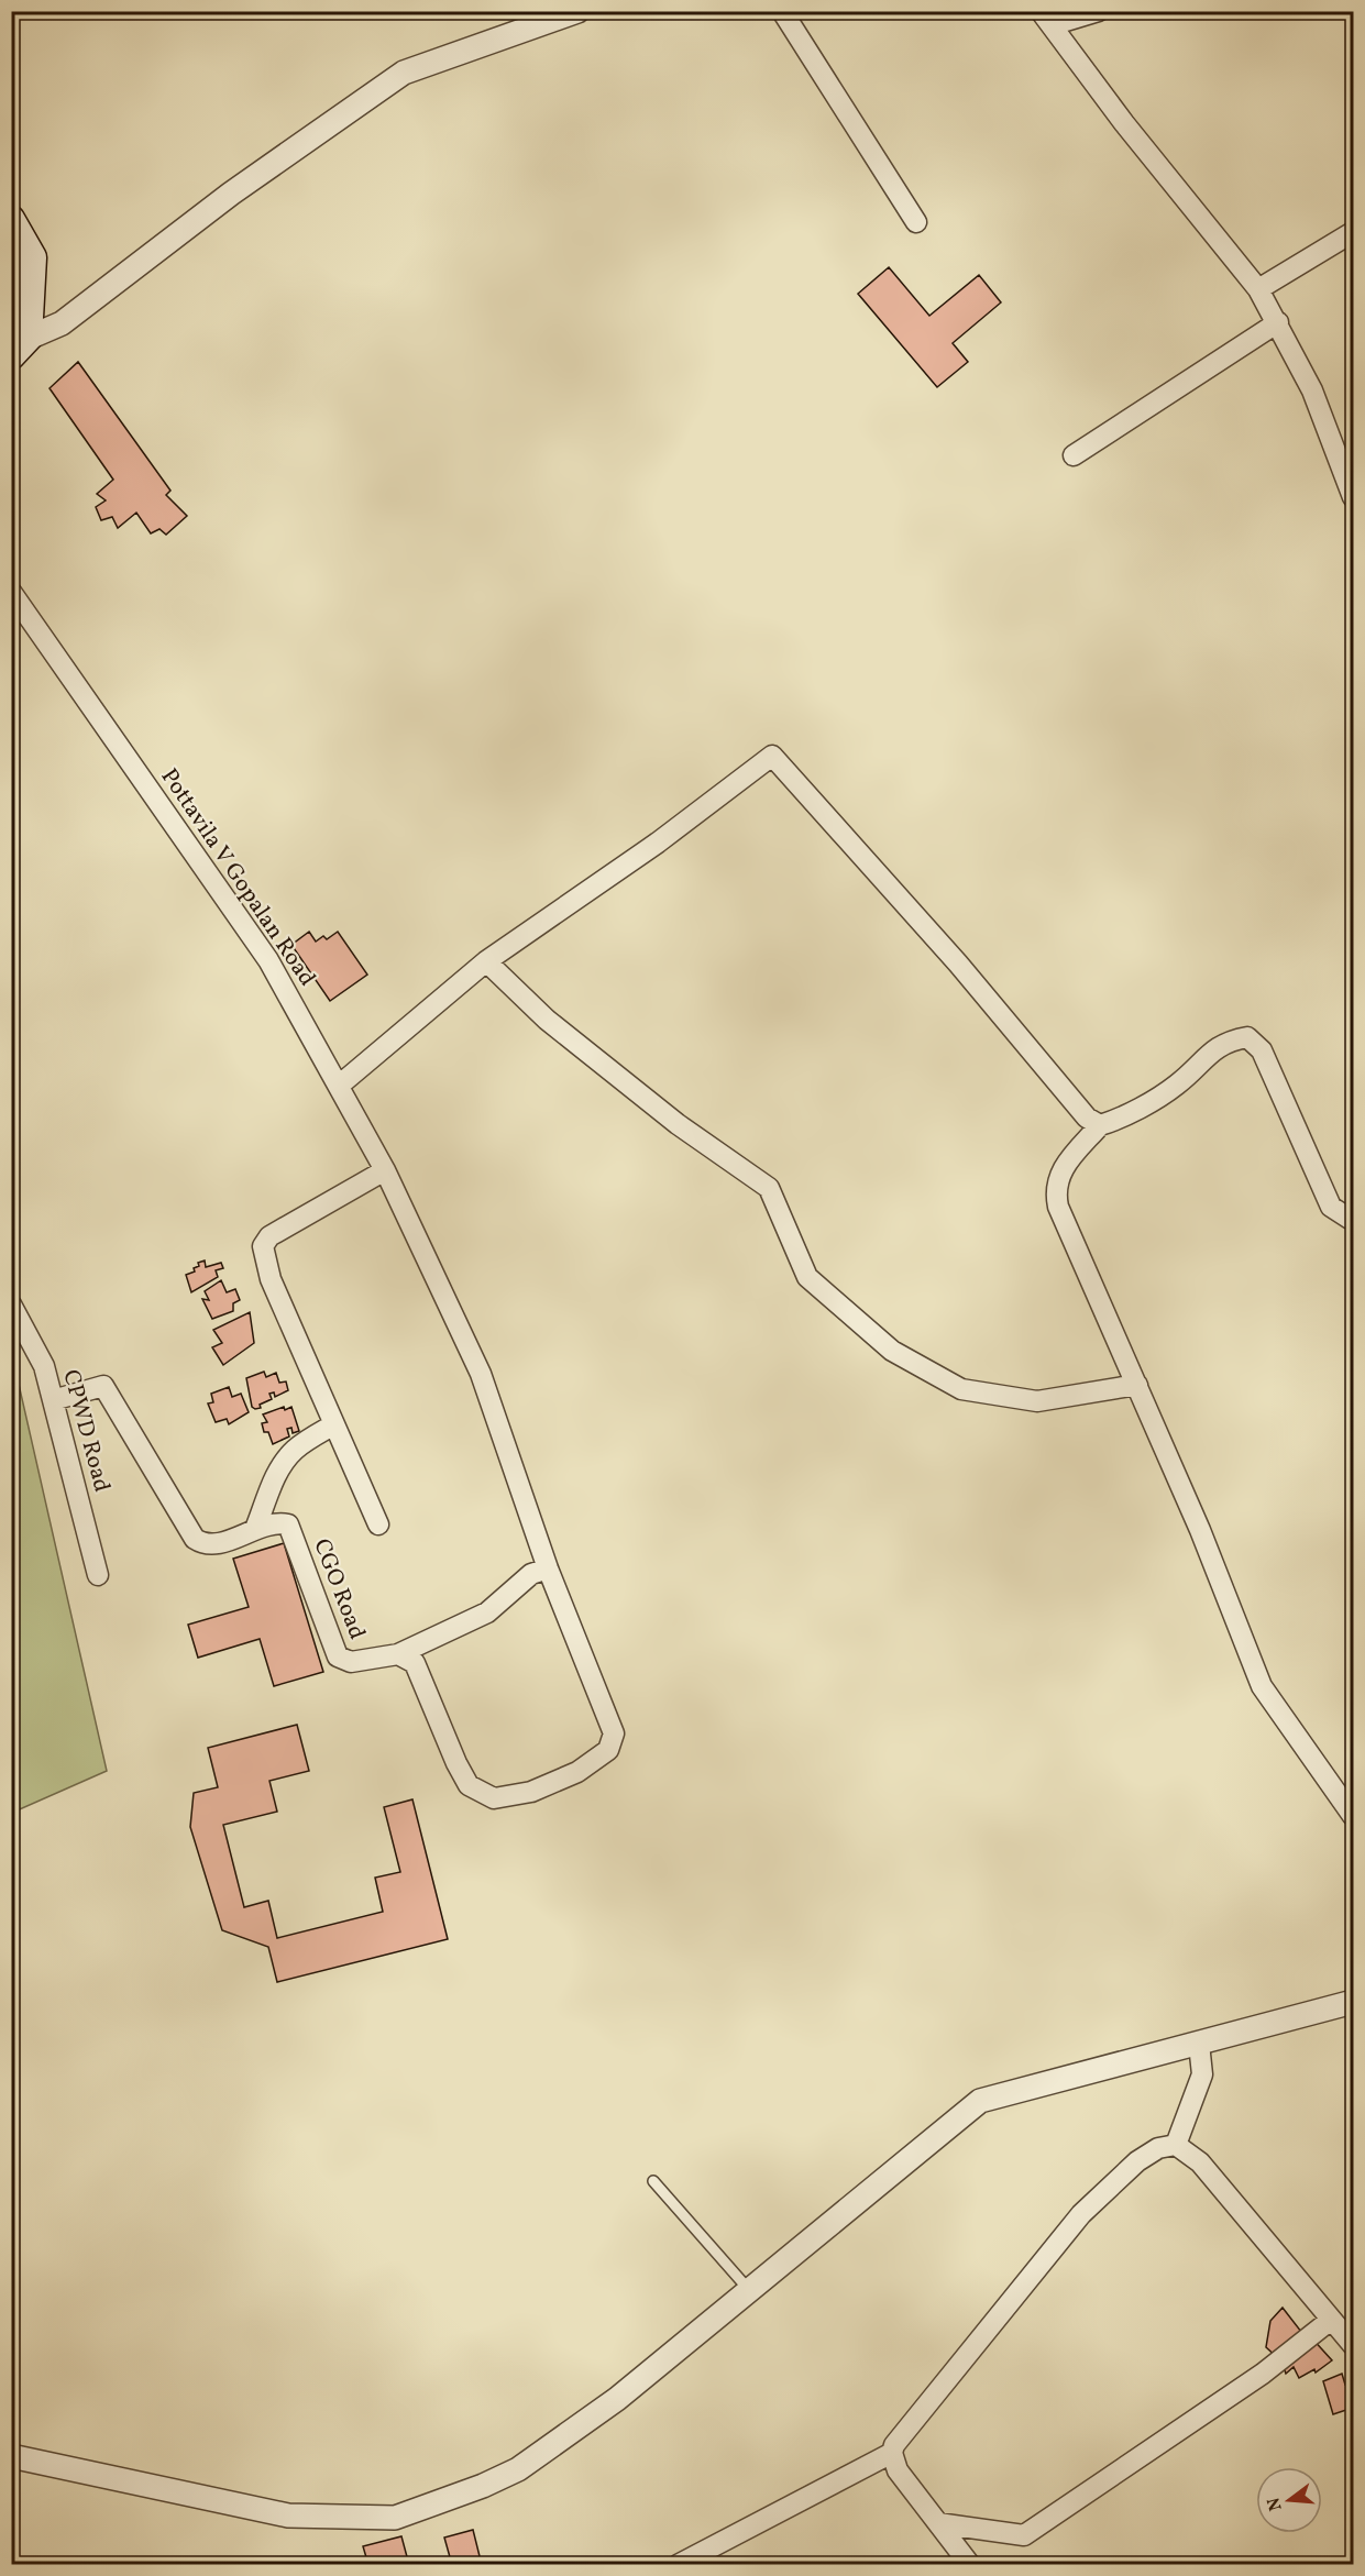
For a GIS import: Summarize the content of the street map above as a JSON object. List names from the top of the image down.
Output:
{
  "streets": {
    "street": ["Pottavila V Gopalan Road", "CPWD Road", "CGO Road"]
  },
  "crossings": [
    ["Pottavila V Gopalan Road", "CGO Road"],
    ["CPWD Road", "CGO Road"]
  ],
  "north": "left"
}
